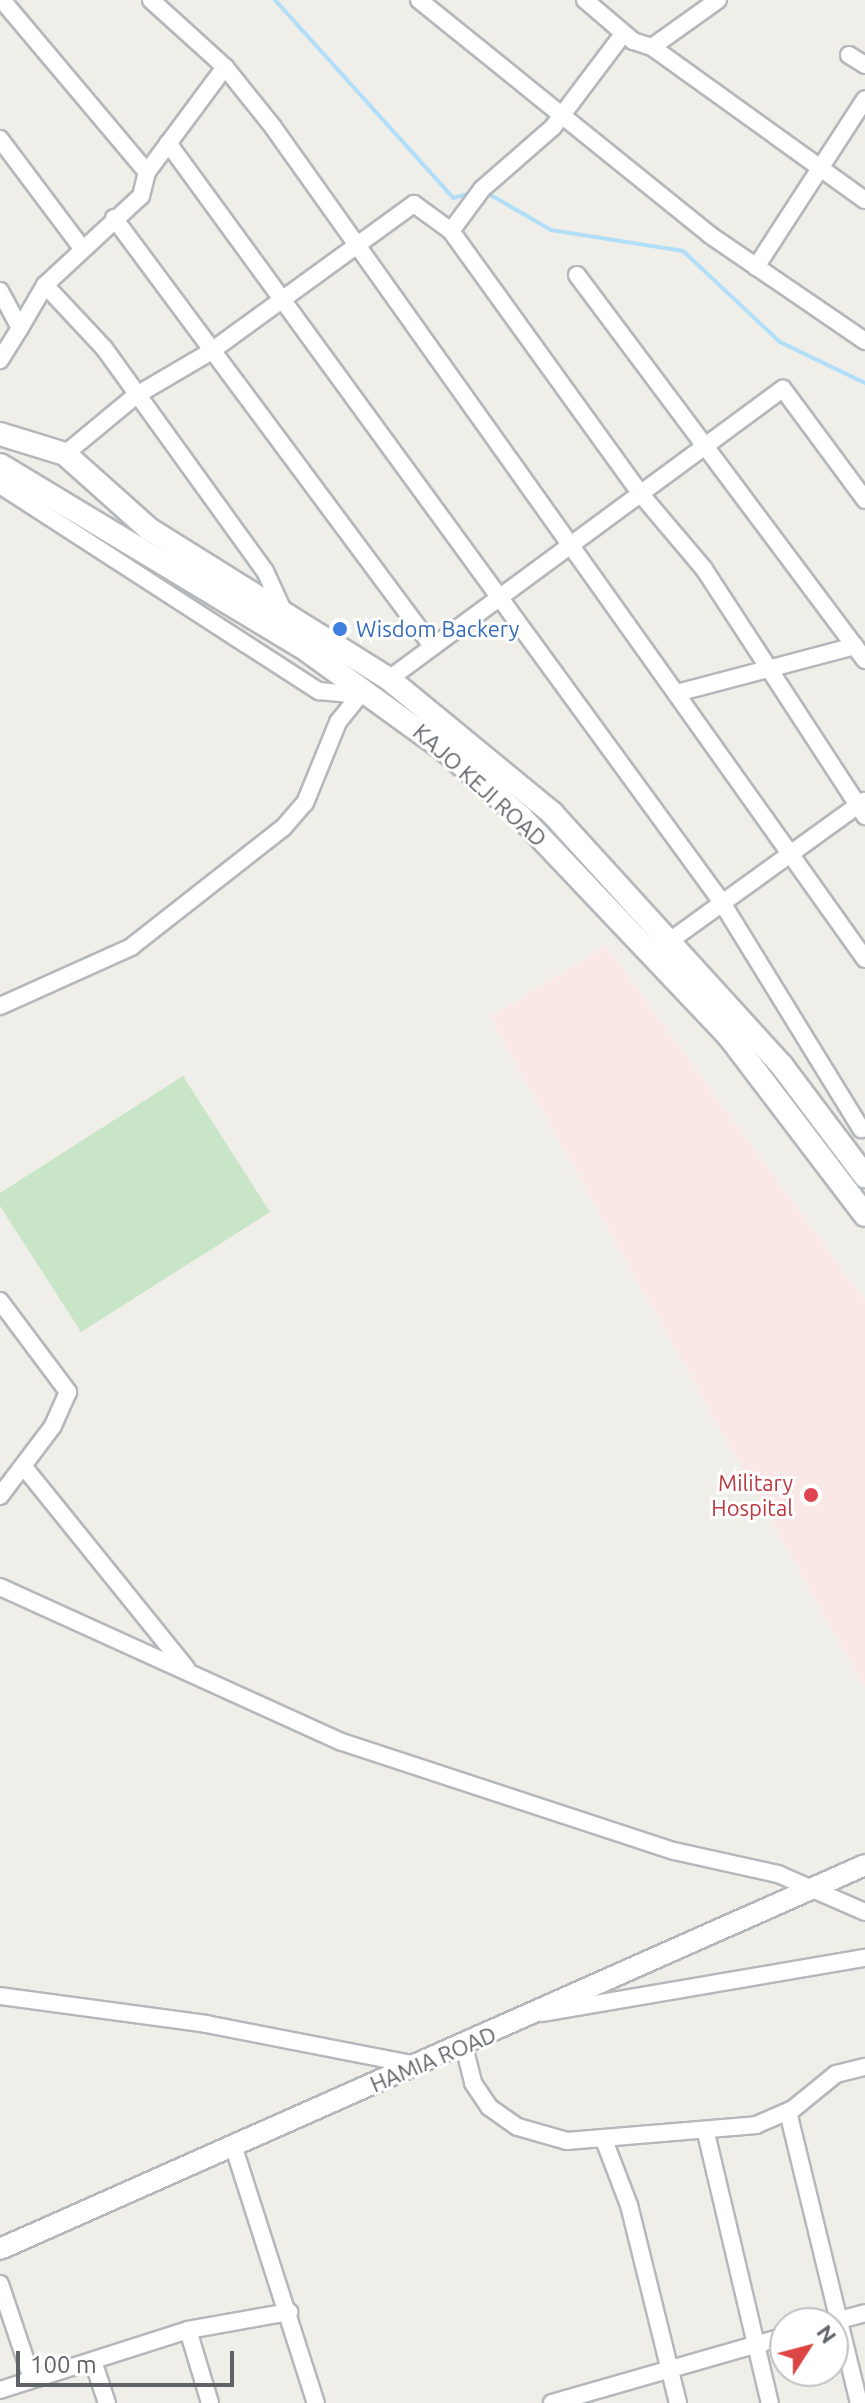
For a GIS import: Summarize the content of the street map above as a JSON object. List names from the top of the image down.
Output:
{
  "streets": {
    "main road": ["KAJO KEJI ROAD"],
    "street": ["HAMIA ROAD"]
  },
  "places": ["Wisdom Backery", "Military Hospital"],
  "scale_bar": "100 m",
  "north": "top right"
}
